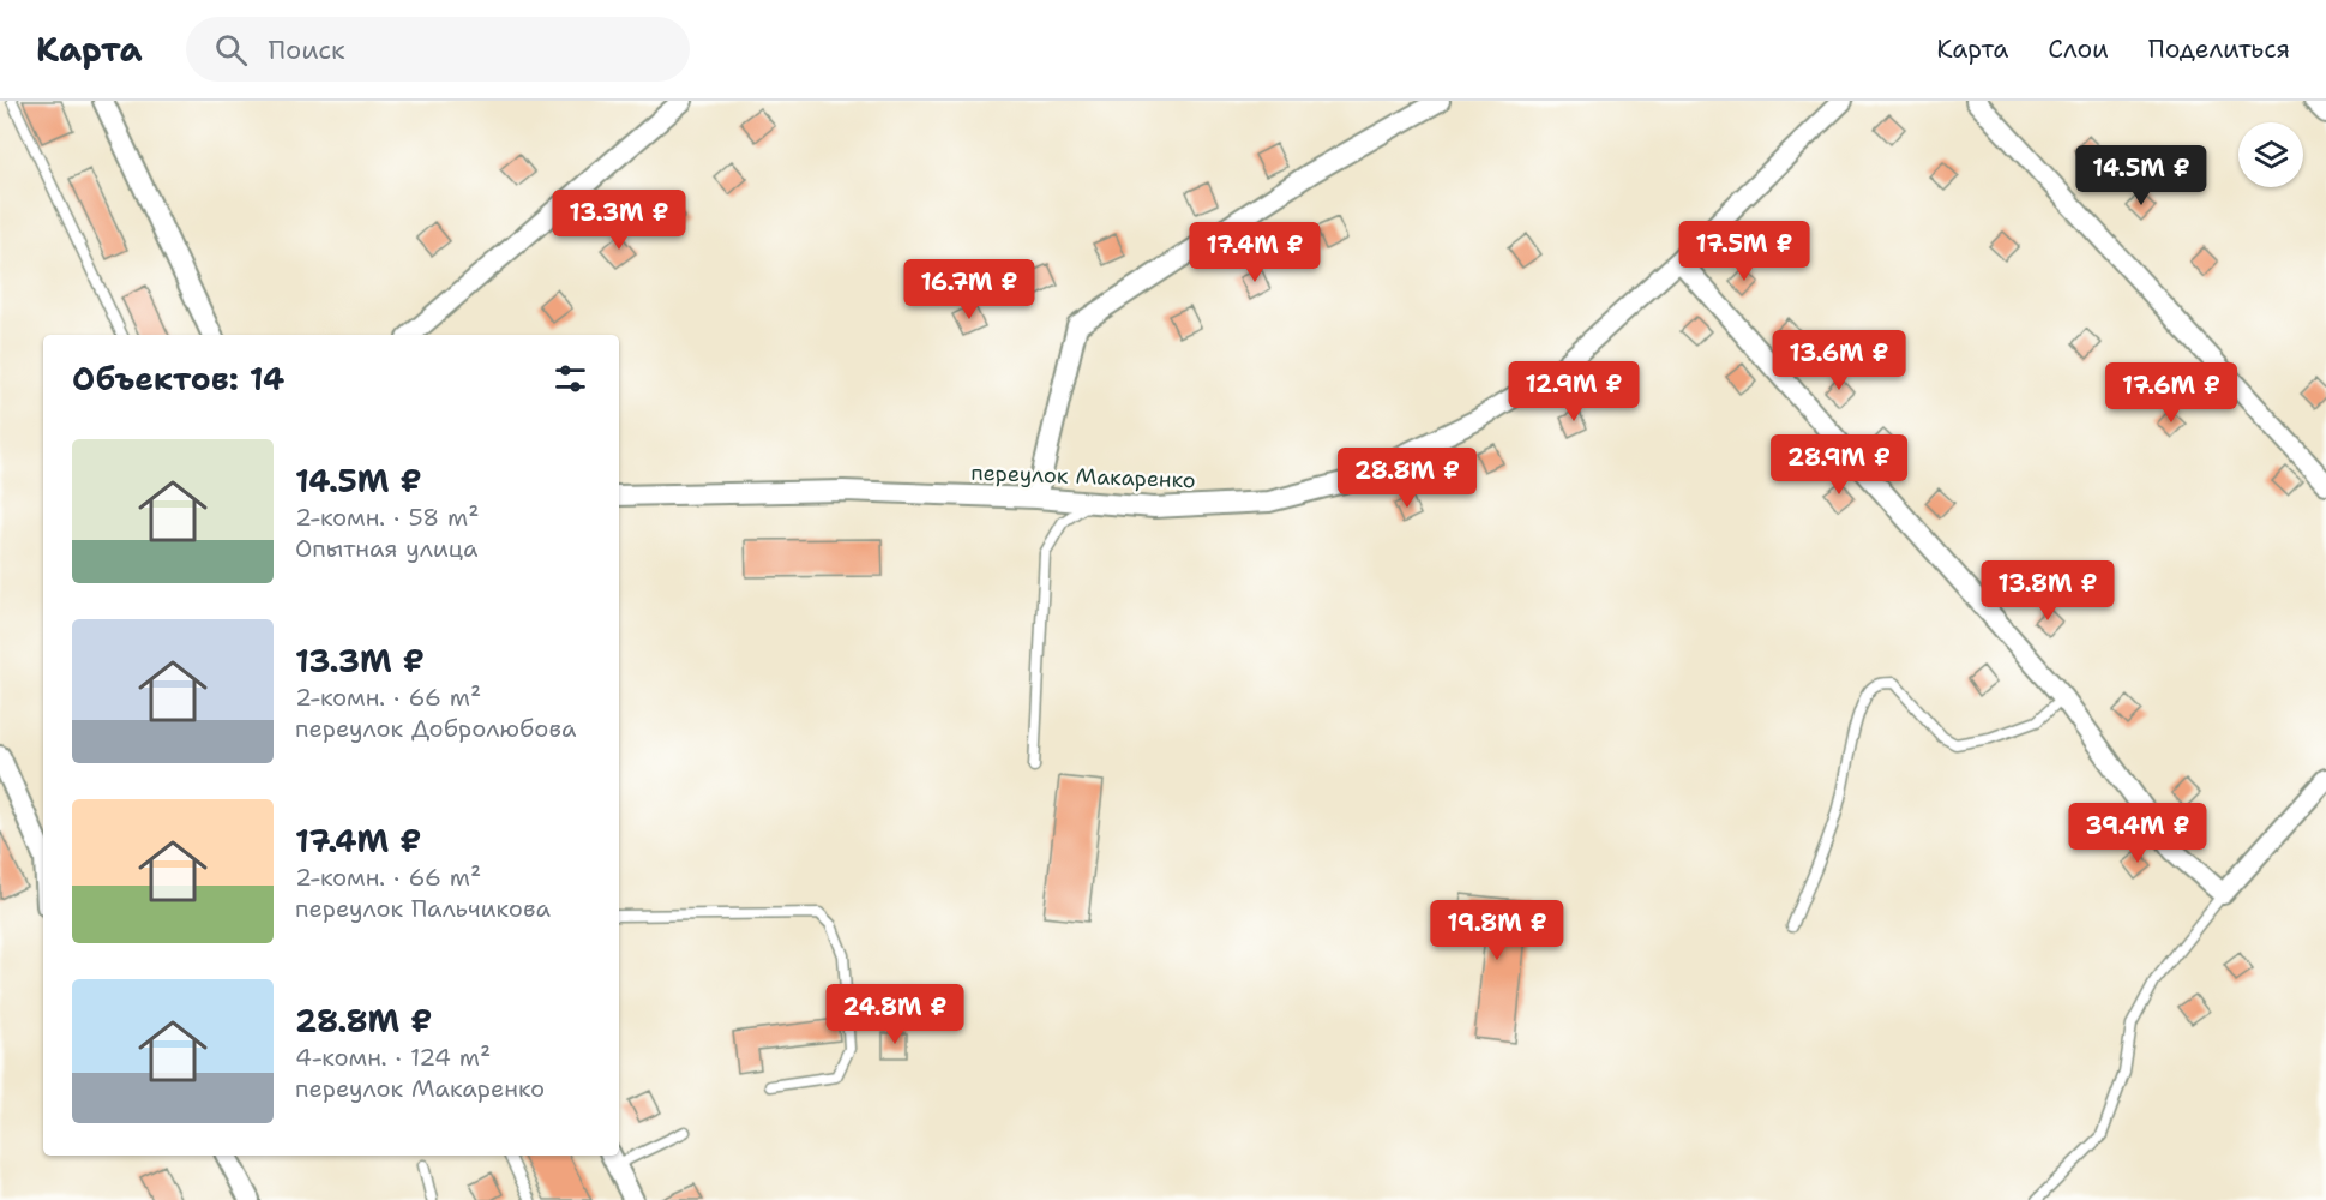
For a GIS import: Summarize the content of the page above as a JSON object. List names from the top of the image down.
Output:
{
  "streets": {
    "street": ["переулок Макаренко"]
  },
  "page": {
    "header": "Карта",
    "search": "Поиск",
    "nav": ["Карта", "Слои", "Поделиться"],
    "price": [
      "14.5M ₽",
      "13.3M ₽",
      "17.5M ₽",
      "17.4M ₽",
      "16.7M ₽",
      "13.6M ₽",
      "12.9M ₽",
      "17.6M ₽",
      "28.9M ₽",
      "28.8M ₽",
      "13.8M ₽",
      "39.4M ₽",
      "19.8M ₽",
      "24.8M ₽"
    ],
    "heading": "Объектов: 14",
    "list": [
      {
        "name": "14.5M ₽",
        "note": "2-комн. · 58 m² · Опытная улица"
      },
      {
        "name": "13.3M ₽",
        "note": "2-комн. · 66 m² · переулок Добролюбова"
      },
      {
        "name": "17.4M ₽",
        "note": "2-комн. · 66 m² · переулок Пальчикова"
      },
      {
        "name": "28.8M ₽",
        "note": "4-комн. · 124 m² · переулок Макаренко"
      }
    ]
  }
}
